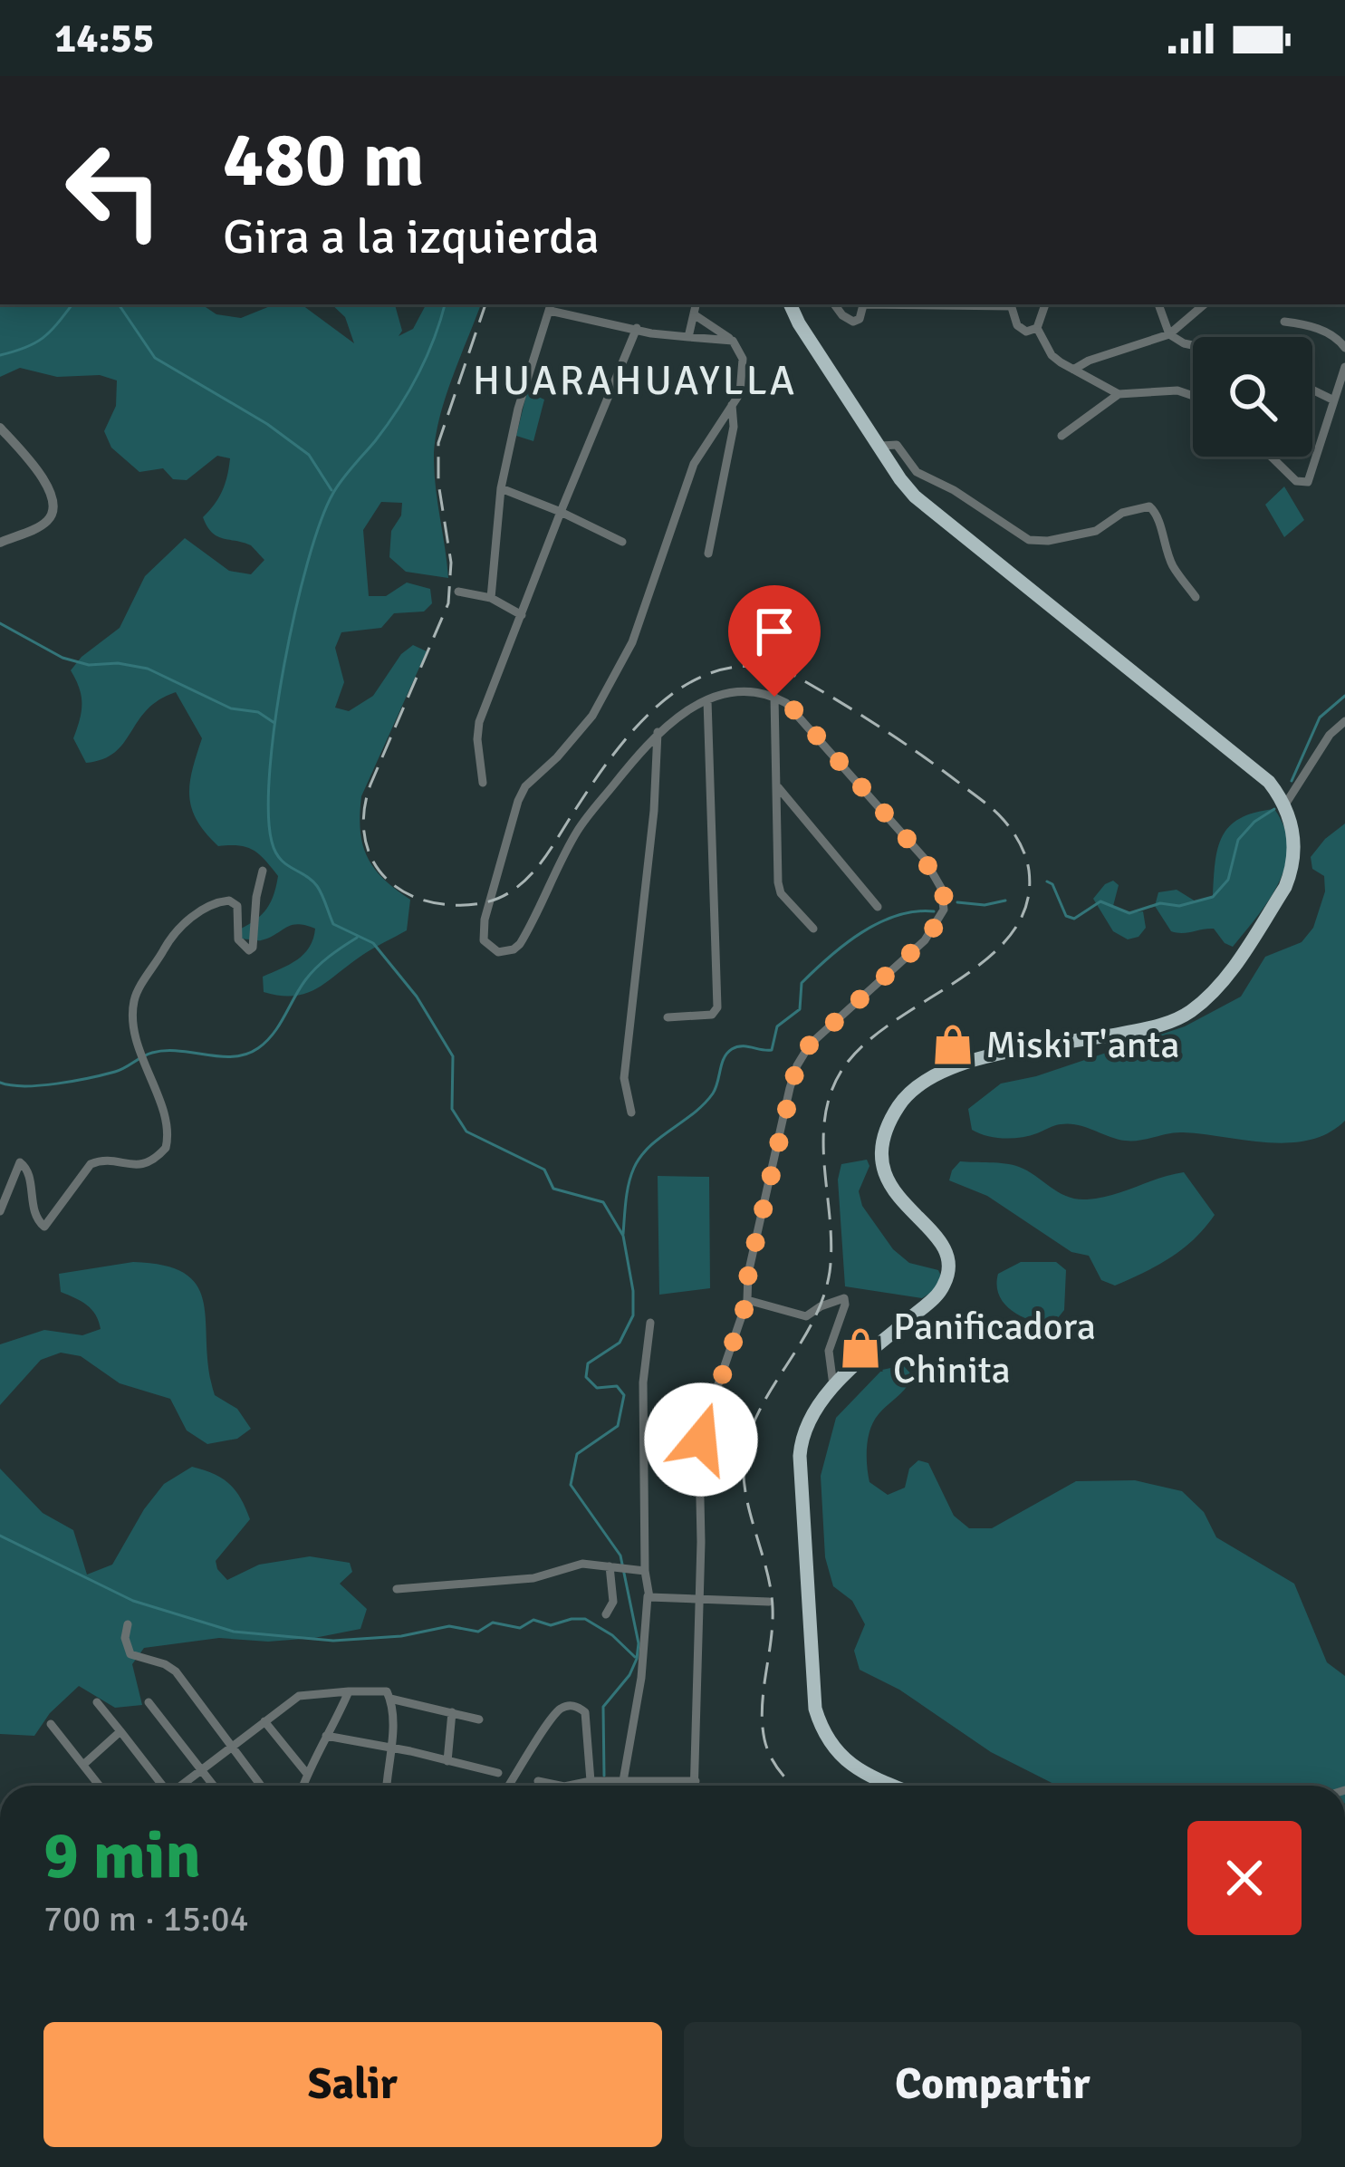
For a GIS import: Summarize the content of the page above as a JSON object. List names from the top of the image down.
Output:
{
  "districts": ["HUARAHUAYLLA"],
  "places": {
    "shop": ["Miski T'anta", "Panificadora Chinita"]
  },
  "page": {
    "status": "14:55",
    "turn": ["480 m", "Gira a la izquierda"],
    "heading": ["9 min", "700 m · 15:04"],
    "buttons": ["Salir", "Compartir"]
  }
}
